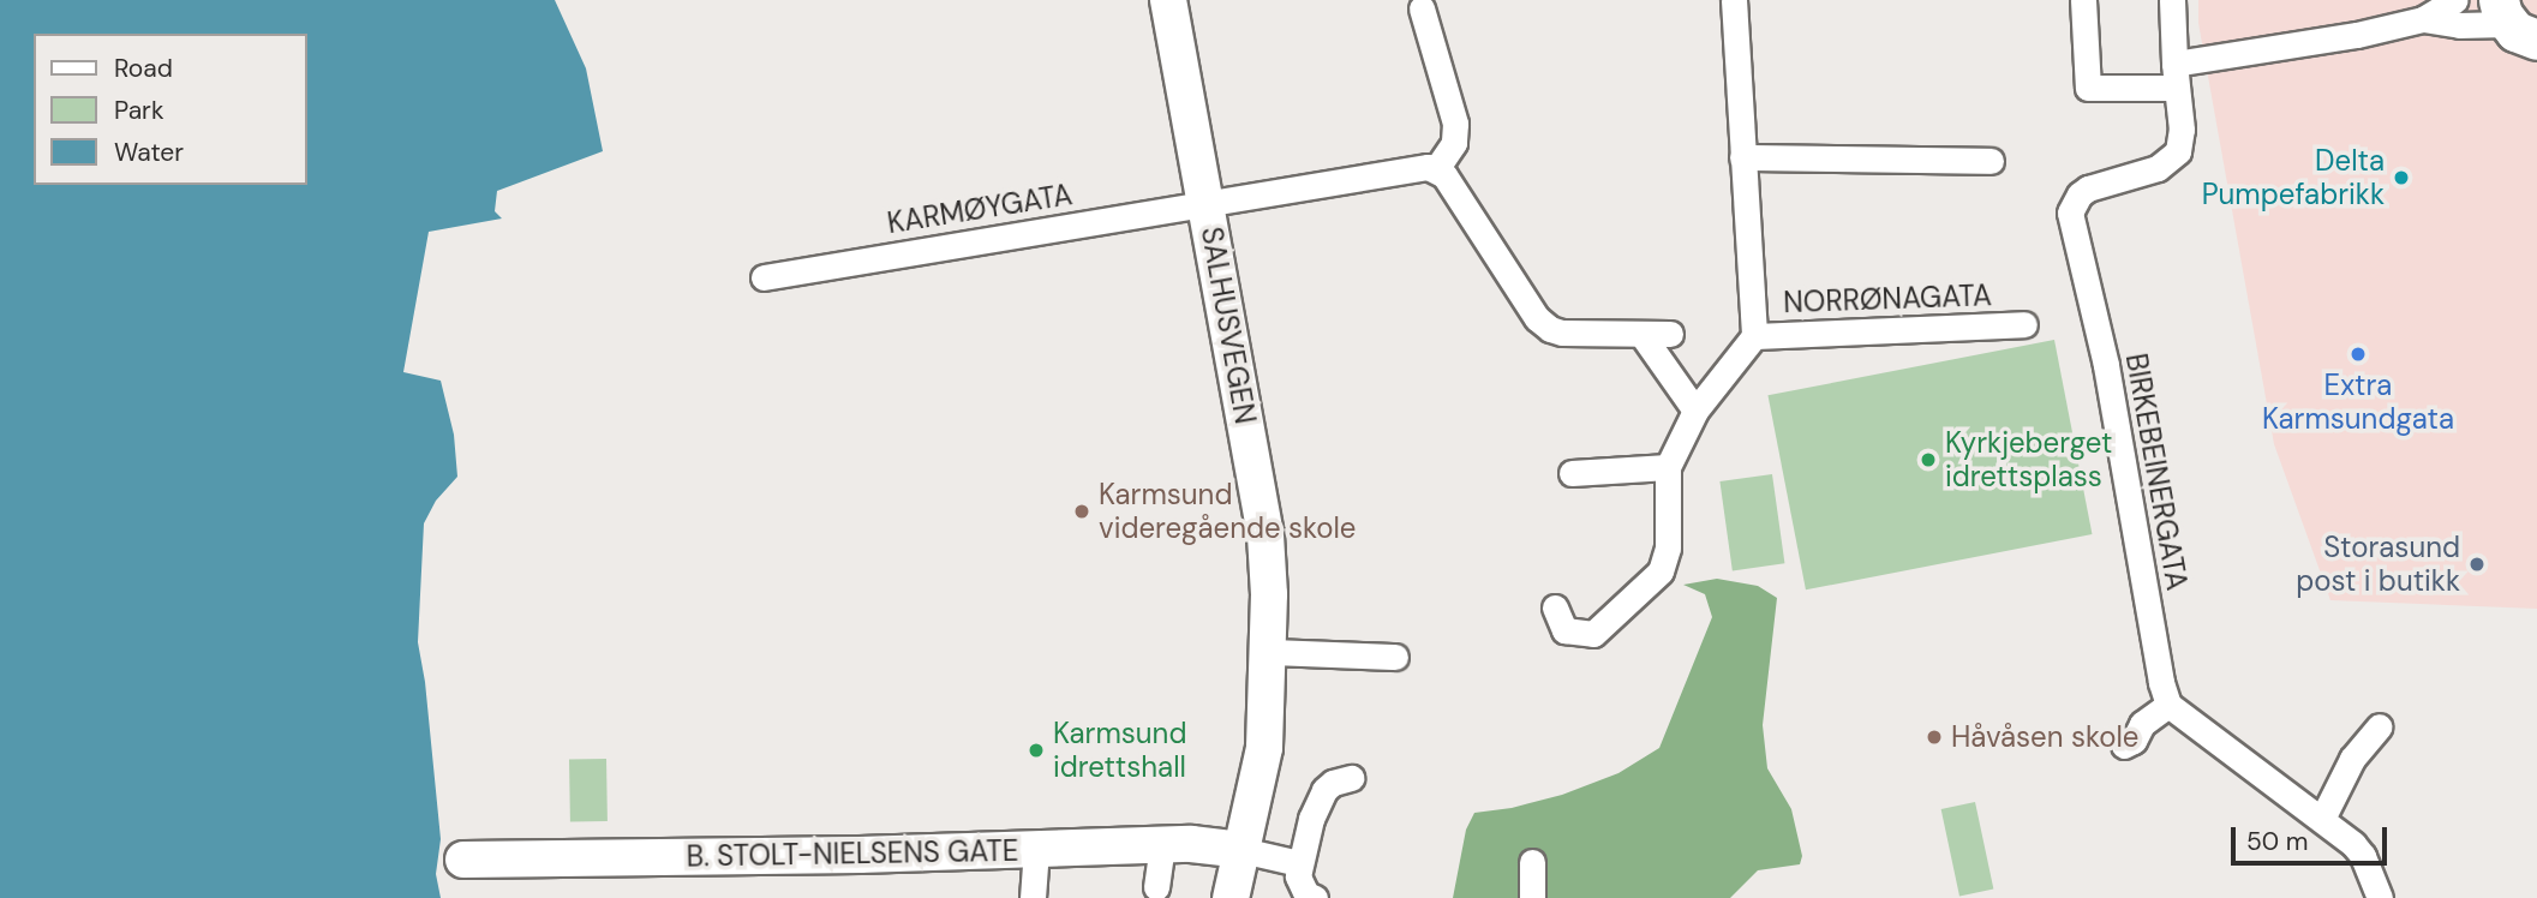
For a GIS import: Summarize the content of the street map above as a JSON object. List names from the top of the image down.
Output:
{
  "streets": {
    "main road": ["SALHUSVEGEN", "B. STOLT-NIELSENS GATE"],
    "street": ["KARMØYGATA", "NORRØNAGATA", "BIRKEBEINERGATA"]
  },
  "crossings": [
    ["KARMØYGATA", "SALHUSVEGEN"],
    ["SALHUSVEGEN", "B. STOLT-NIELSENS GATE"]
  ],
  "places": [
    "Delta Pumpefabrikk",
    "Extra Karmsundgata",
    "Kyrkjeberget idrettsplass",
    "Karmsund videregående skole",
    "Storasund post i butikk",
    "Håvåsen skole",
    "Karmsund idrettshall"
  ],
  "legend": ["Road", "Park", "Water"],
  "scale_bar": "50 m"
}
